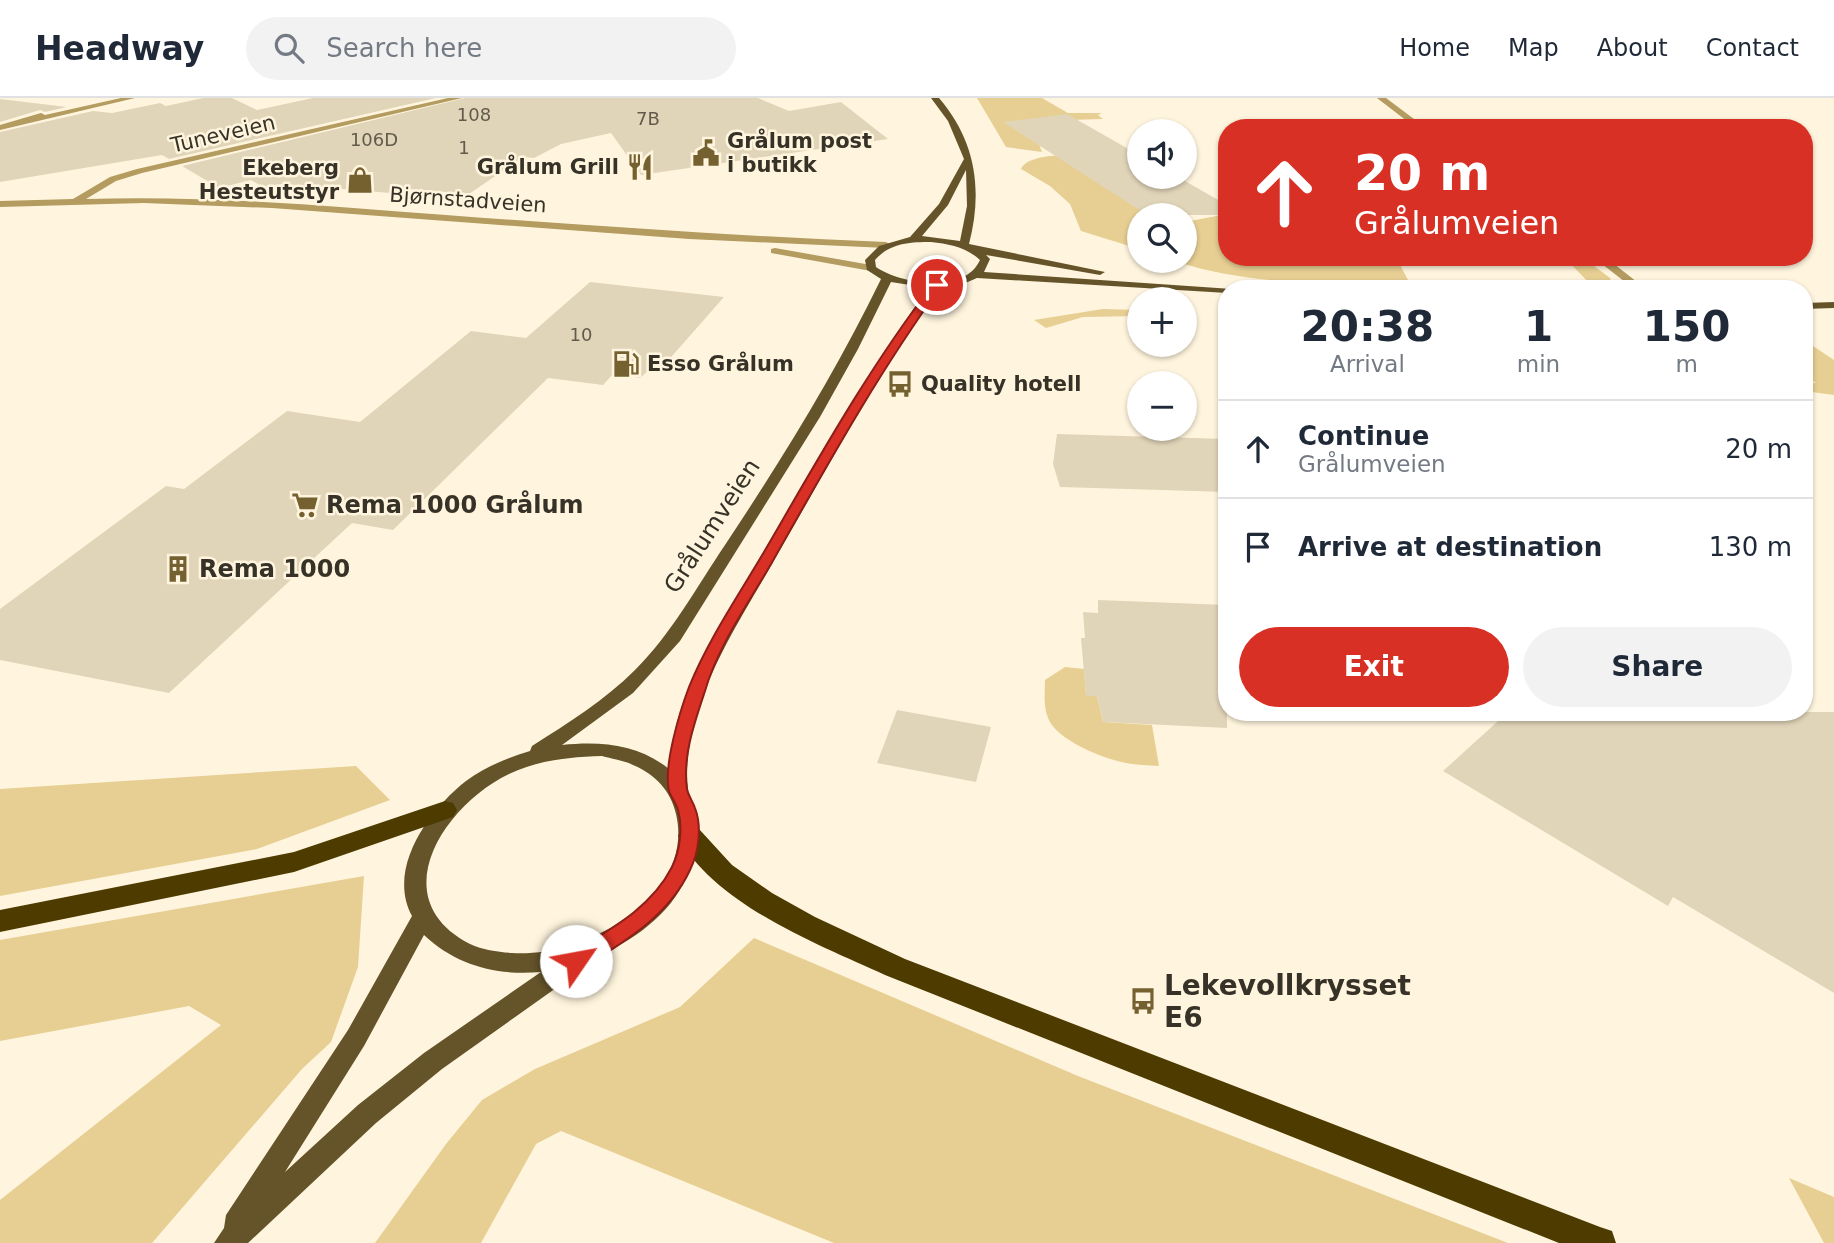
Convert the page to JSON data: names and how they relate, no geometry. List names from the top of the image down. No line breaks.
{"streets":{"main road":["Grålumveien"],"street":["Tuneveien","Bjørnstadveien"]},"crossings":[["Tuneveien","Bjørnstadveien"]],"places":{"public building":["Grålum post i butikk"],"restaurant":["Grålum Grill"],"shop":["Ekeberg Hesteutstyr"],"fuel station":["Esso Grålum"],"bus stop":["Quality hotell","Lekevollkrysset E6"],"supermarket":["Rema 1000 Grålum"],"building":["Rema 1000"]},"house_numbers":["108","7B","106D","1","10"],"page":{"header":"Headway","search":"Search here","nav":["Home","Map","About","Contact"],"map_buttons":["+","−"],"turn":["20 m","Grålumveien"],"eta":["20:38","Arrival","1","min","150","m"],"list":[{"name":"Continue","note":"Grålumveien","value":"20 m"},{"name":"Arrive at destination","value":"130 m"}],"buttons":["Exit","Share"]}}
